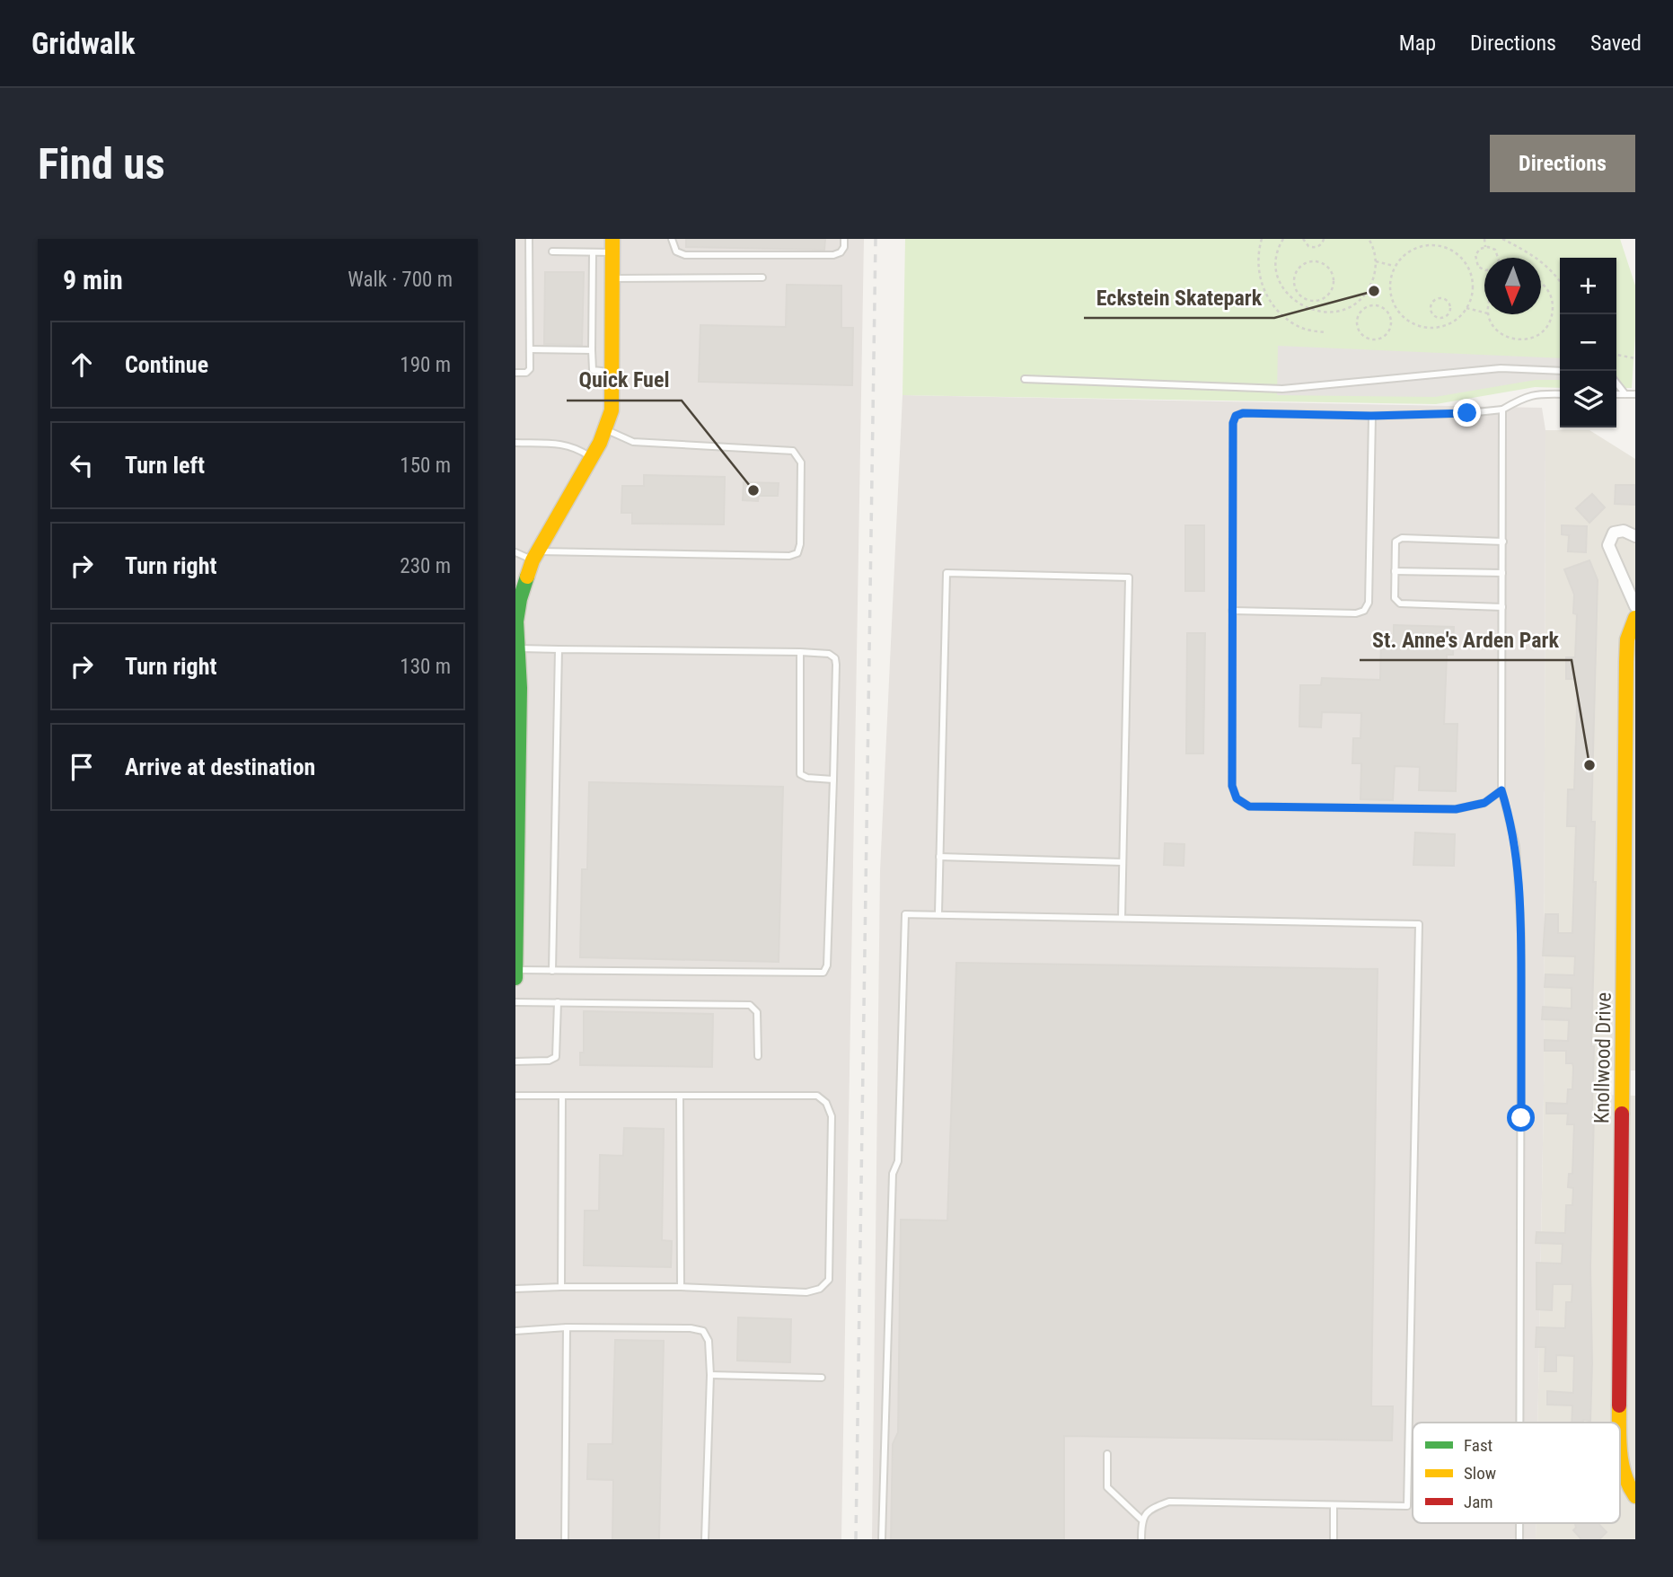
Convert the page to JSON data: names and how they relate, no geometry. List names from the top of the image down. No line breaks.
{"streets":{"street":["Knollwood Drive"]},"places":["Eckstein Skatepark","Quick Fuel","St. Anne's Arden Park"],"legend":["Fast","Slow","Jam"],"north":"bottom","page":{"header":"Gridwalk","nav":["Map","Directions","Saved"],"buttons":"Directions","title":"Find us","heading":["9 min","Walk · 700 m"],"map_buttons":["+","−"],"list":[["Continue","190 m"],["Turn left","150 m"],["Turn right","230 m"],["Turn right","130 m"],"Arrive at destination"]}}
